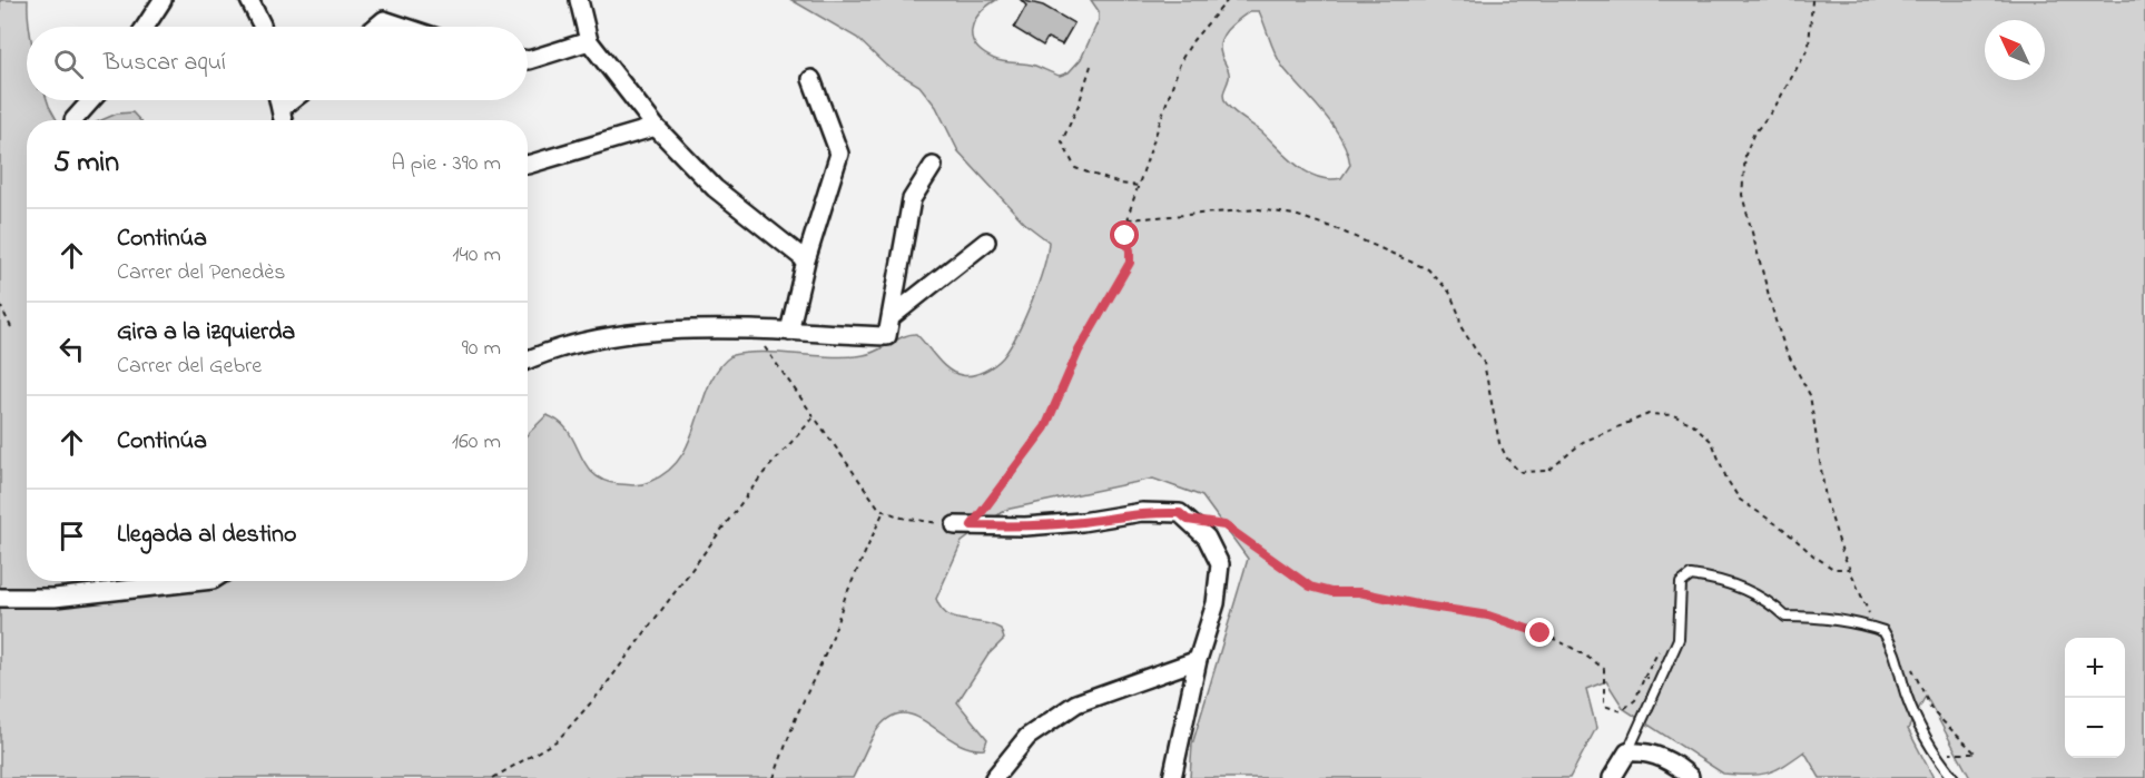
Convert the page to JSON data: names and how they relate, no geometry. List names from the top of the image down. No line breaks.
{"north":"top left","page":{"search":"Buscar aquí","heading":["5 min","A pie · 390 m"],"list":[["Continúa","Carrer del Penedès","140 m"],["Gira a la izquierda","Carrer del Gebre","90 m"],["Continúa","160 m"],"Llegada al destino"],"map_buttons":["+","−"]}}
